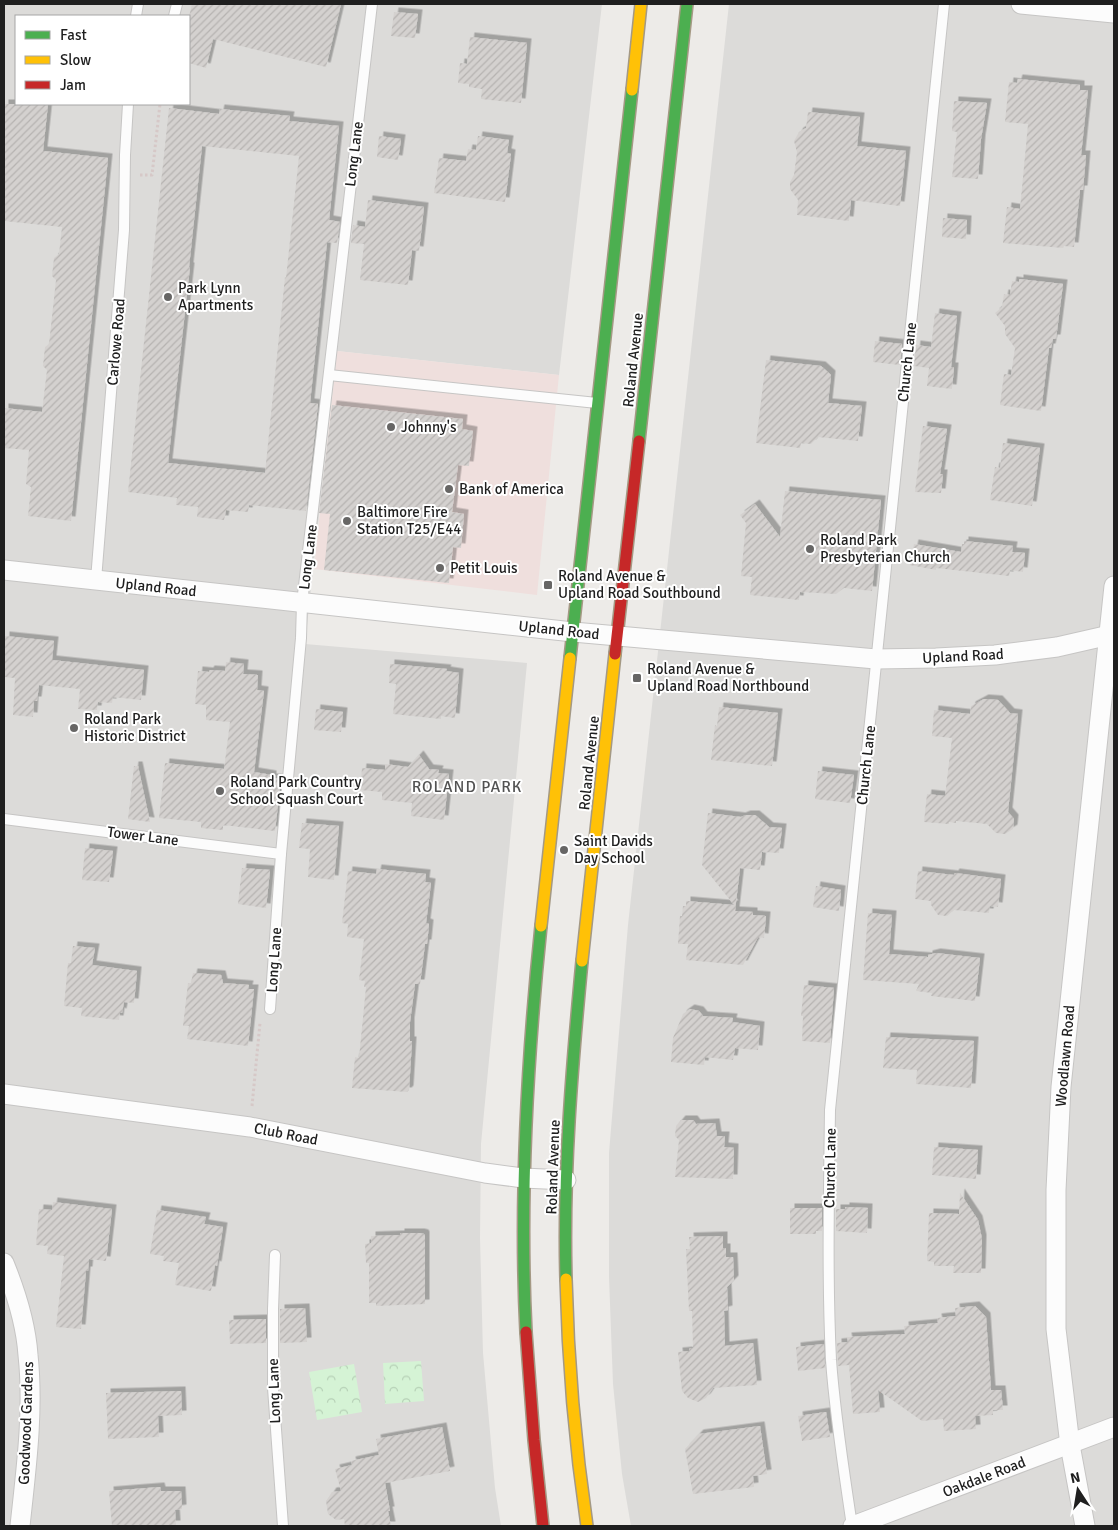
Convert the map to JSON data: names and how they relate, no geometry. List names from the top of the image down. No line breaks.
{"streets":{"main road":["Roland Avenue"],"street":["Upland Road","Woodlawn Road","Club Road","Goodwood Gardens","Oakdale Road"],"lane":["Long Lane","Carlowe Road","Church Lane","Tower Lane"]},"crossings":[["Long Lane","Upland Road"],["Long Lane","Tower Lane"],["Carlowe Road","Upland Road"],["Roland Avenue","Upland Road"],["Roland Avenue","Club Road"],["Church Lane","Upland Road"],["Church Lane","Oakdale Road"],["Upland Road","Woodlawn Road"],["Woodlawn Road","Oakdale Road"]],"districts":["ROLAND PARK"],"places":{"other":["Park Lynn Apartments","Johnny's","Bank of America","Baltimore Fire Station T25/E44","Roland Park Presbyterian Church","Petit Louis","Roland Park Historic District","Roland Park Country School Squash Court","Saint Davids Day School"],"transit":["Roland Avenue & Upland Road Southbound","Roland Avenue & Upland Road Northbound"]},"legend":["Fast","Slow","Jam"],"north":"top"}
